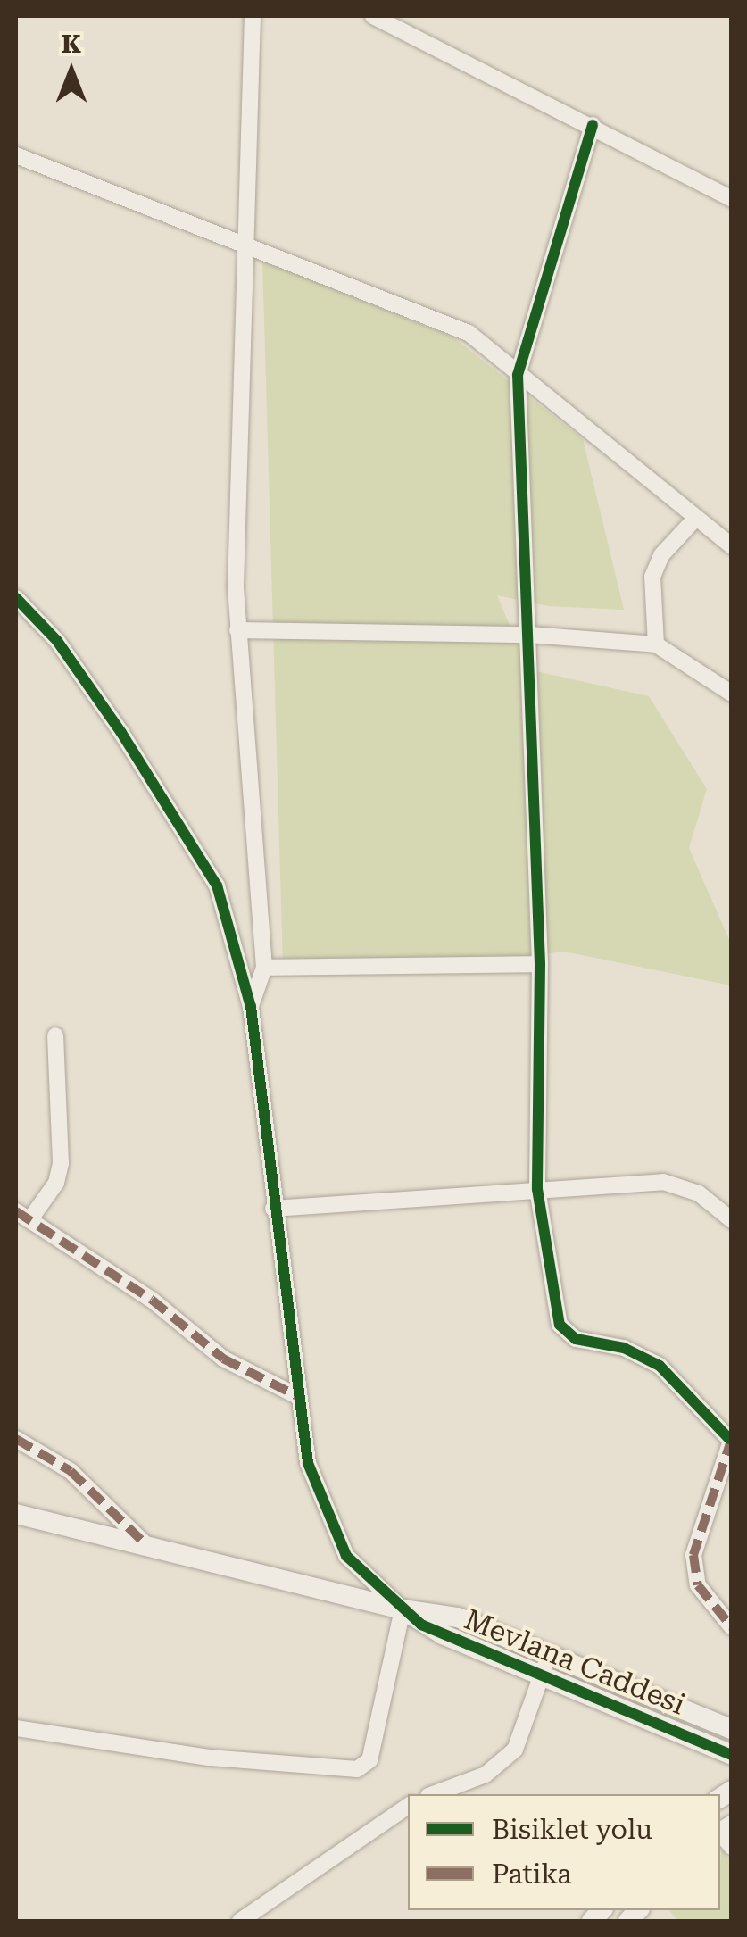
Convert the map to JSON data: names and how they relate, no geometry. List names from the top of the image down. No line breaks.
{"streets":{"street":["Mevlana Caddesi"]},"legend":["Bisiklet yolu","Patika"],"north":"top"}
